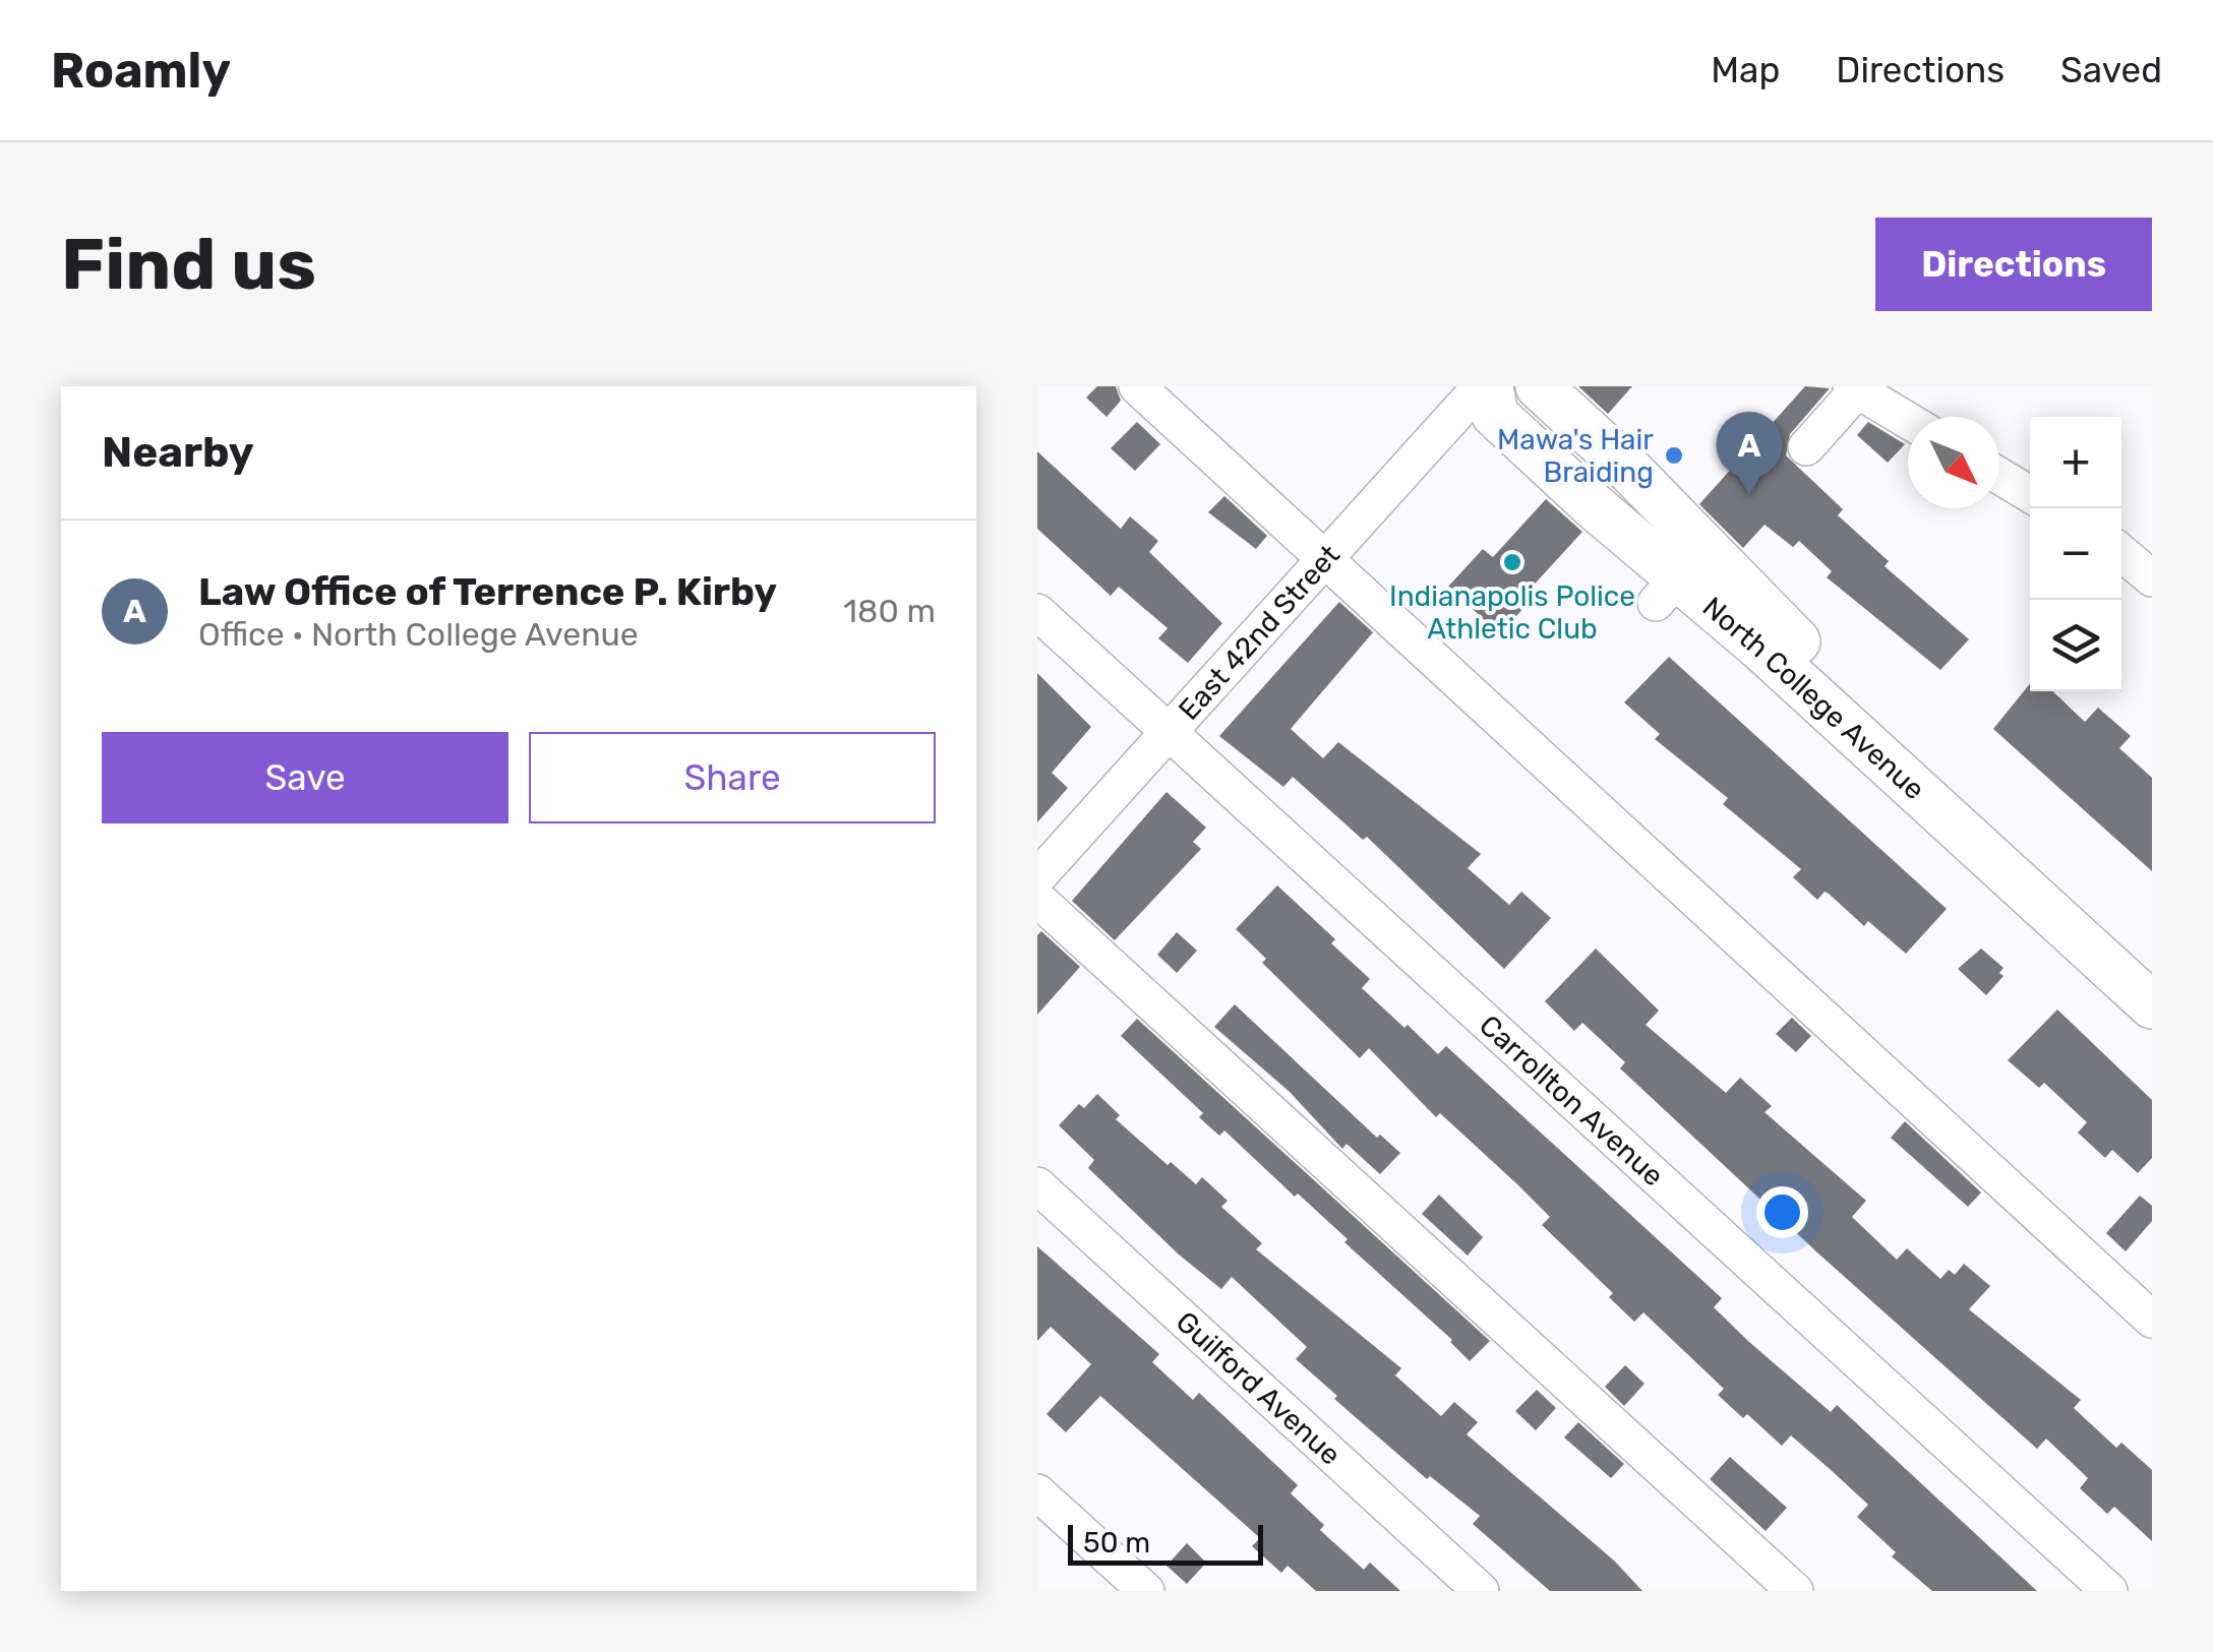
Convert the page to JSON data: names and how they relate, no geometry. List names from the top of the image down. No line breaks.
{"streets":{"main road":["North College Avenue"],"street":["East 42nd Street","Carrollton Avenue","Guilford Avenue"]},"crossings":[["East 42nd Street","Carrollton Avenue"]],"places":["Mawa's Hair Braiding","Indianapolis Police Athletic Club"],"scale_bar":"50 m","north":"bottom right","page":{"header":"Roamly","nav":["Map","Directions","Saved"],"buttons":["Directions",["Save","Share"]],"title":"Find us","heading":"Nearby","pins":"A","map_buttons":["+","−"],"list":[{"mark":"A","name":"Law Office of Terrence P. Kirby","note":"Office · North College Avenue","value":"180 m"}],"scale":"50 m"}}
